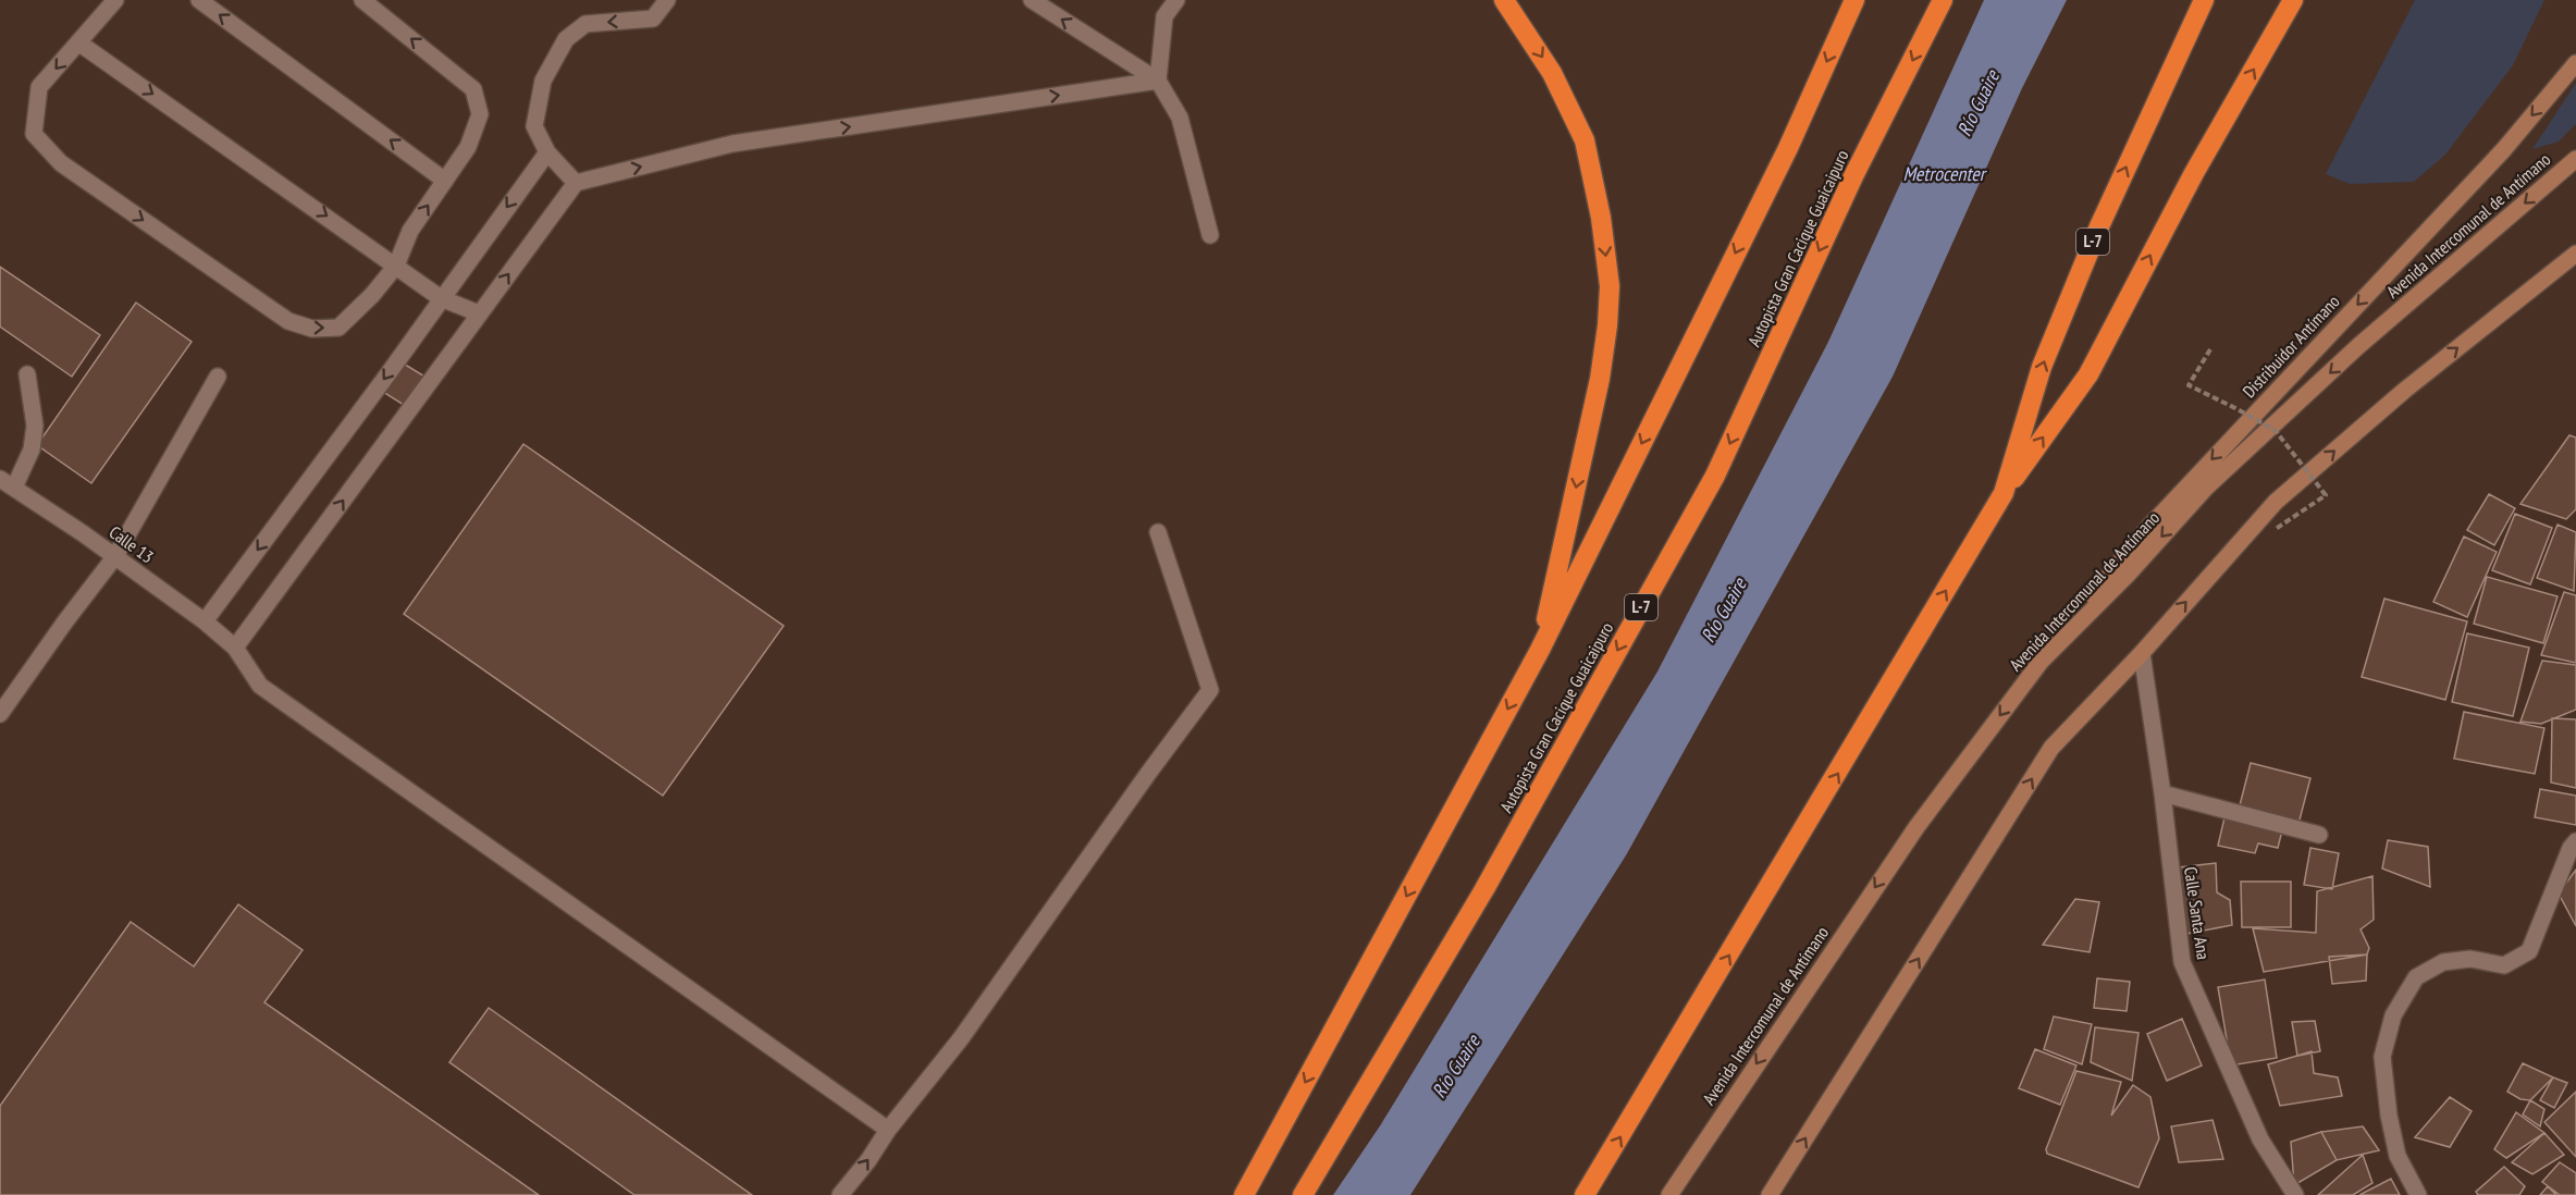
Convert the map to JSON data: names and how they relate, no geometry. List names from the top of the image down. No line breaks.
{"streets":{"highway":["L-7","Autopista Gran Cacique Guaicaipuro"],"main road":["Avenida Intercomunal de Antímano","Distribuidor Antímano"],"street":["Calle 13","Calle Santa Ana"]},"crossings":[["Avenida Intercomunal de Antímano","Distribuidor Antímano"]],"water":["Río Guaire","Metrocenter"]}
